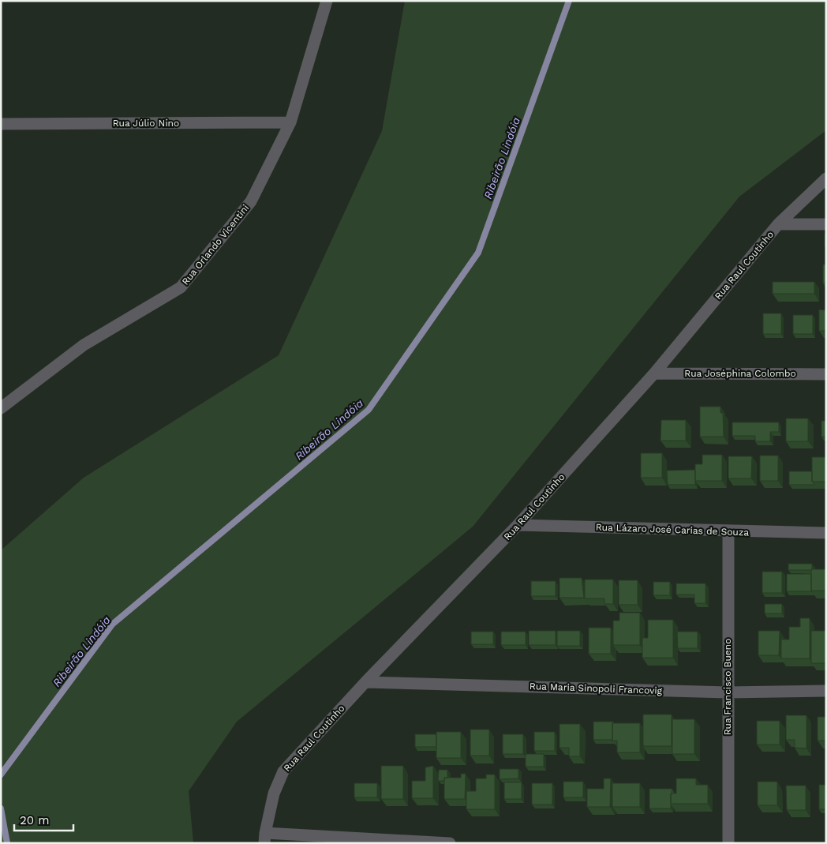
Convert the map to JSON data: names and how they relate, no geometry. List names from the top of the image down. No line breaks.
{"streets":{"street":["Rua Júlio Nino","Rua Orlando Vicentini","Rua Raul Coutinho","Rua Joséphina Colombo","Rua Lázaro José Carias de Souza","Rua Francisco Bueno","Rua Maria Sinopoli Francovig"]},"crossings":[["Rua Júlio Nino","Rua Orlando Vicentini"],["Rua Raul Coutinho","Rua Joséphina Colombo"],["Rua Raul Coutinho","Rua Lázaro José Carias de Souza"],["Rua Raul Coutinho","Rua Maria Sinopoli Francovig"],["Rua Lázaro José Carias de Souza","Rua Francisco Bueno"],["Rua Francisco Bueno","Rua Maria Sinopoli Francovig"]],"water":["Ribeirão Lindóia"],"scale_bar":"20 m"}
